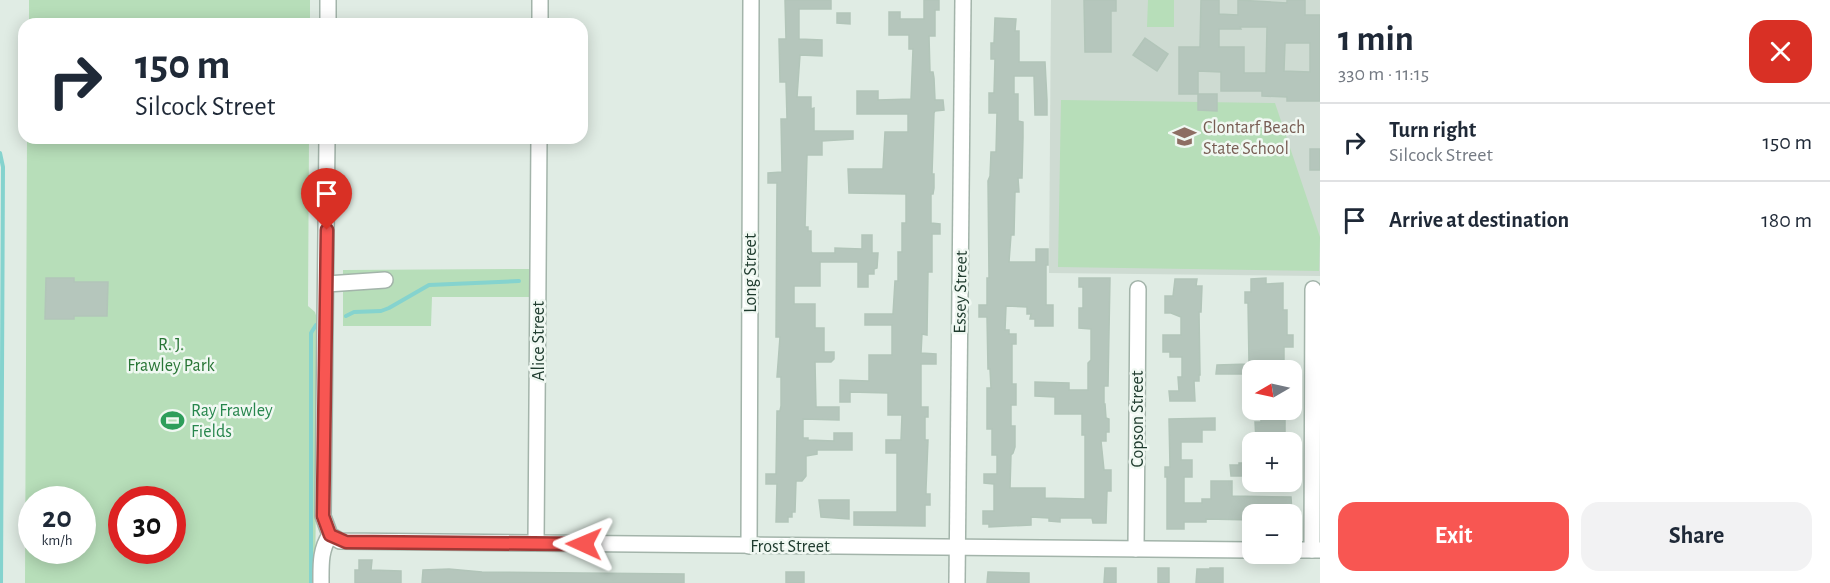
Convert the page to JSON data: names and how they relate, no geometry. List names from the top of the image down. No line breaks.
{"streets":{"street":["Long Street","Essey Street","Alice Street","Copson Street","Frost Street"]},"crossings":[["Long Street","Frost Street"],["Essey Street","Frost Street"],["Alice Street","Frost Street"],["Copson Street","Frost Street"]],"parks":["R. J. Frawley Park"],"places":{"school or university":["Clontarf Beach State School"],"sports":["Ray Frawley Fields"]},"north":"left","page":{"heading":["1 min","330 m · 11:15"],"turn":["150 m","Silcock Street"],"list":[{"name":"Turn right","note":"Silcock Street","value":"150 m"},{"name":"Arrive at destination","value":"180 m"}],"map_buttons":["+","−"],"speed":"20 km/h","limit":"30","buttons":["Exit","Share"]}}
